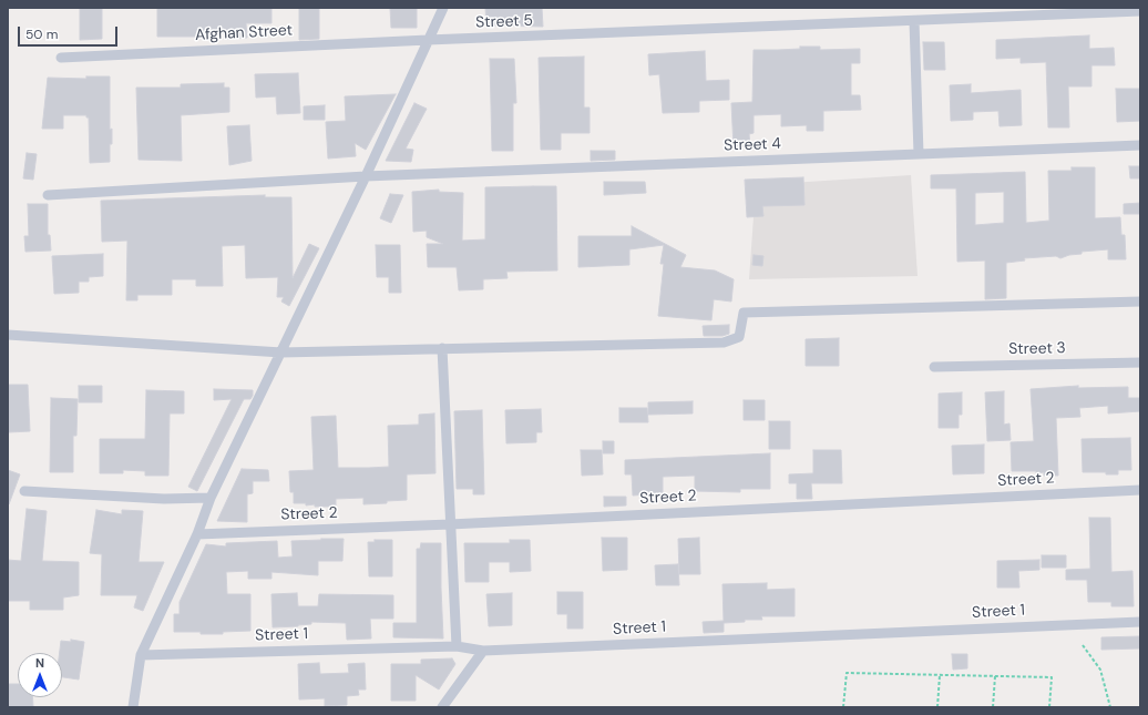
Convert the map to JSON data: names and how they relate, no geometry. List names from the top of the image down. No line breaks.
{"streets":{"street":["Street 5","Afghan Street","Street 4","Street 3","Street 2","Street 1"]},"crossings":[["Street 5","Afghan Street"]],"scale_bar":"50 m","north":"top"}
